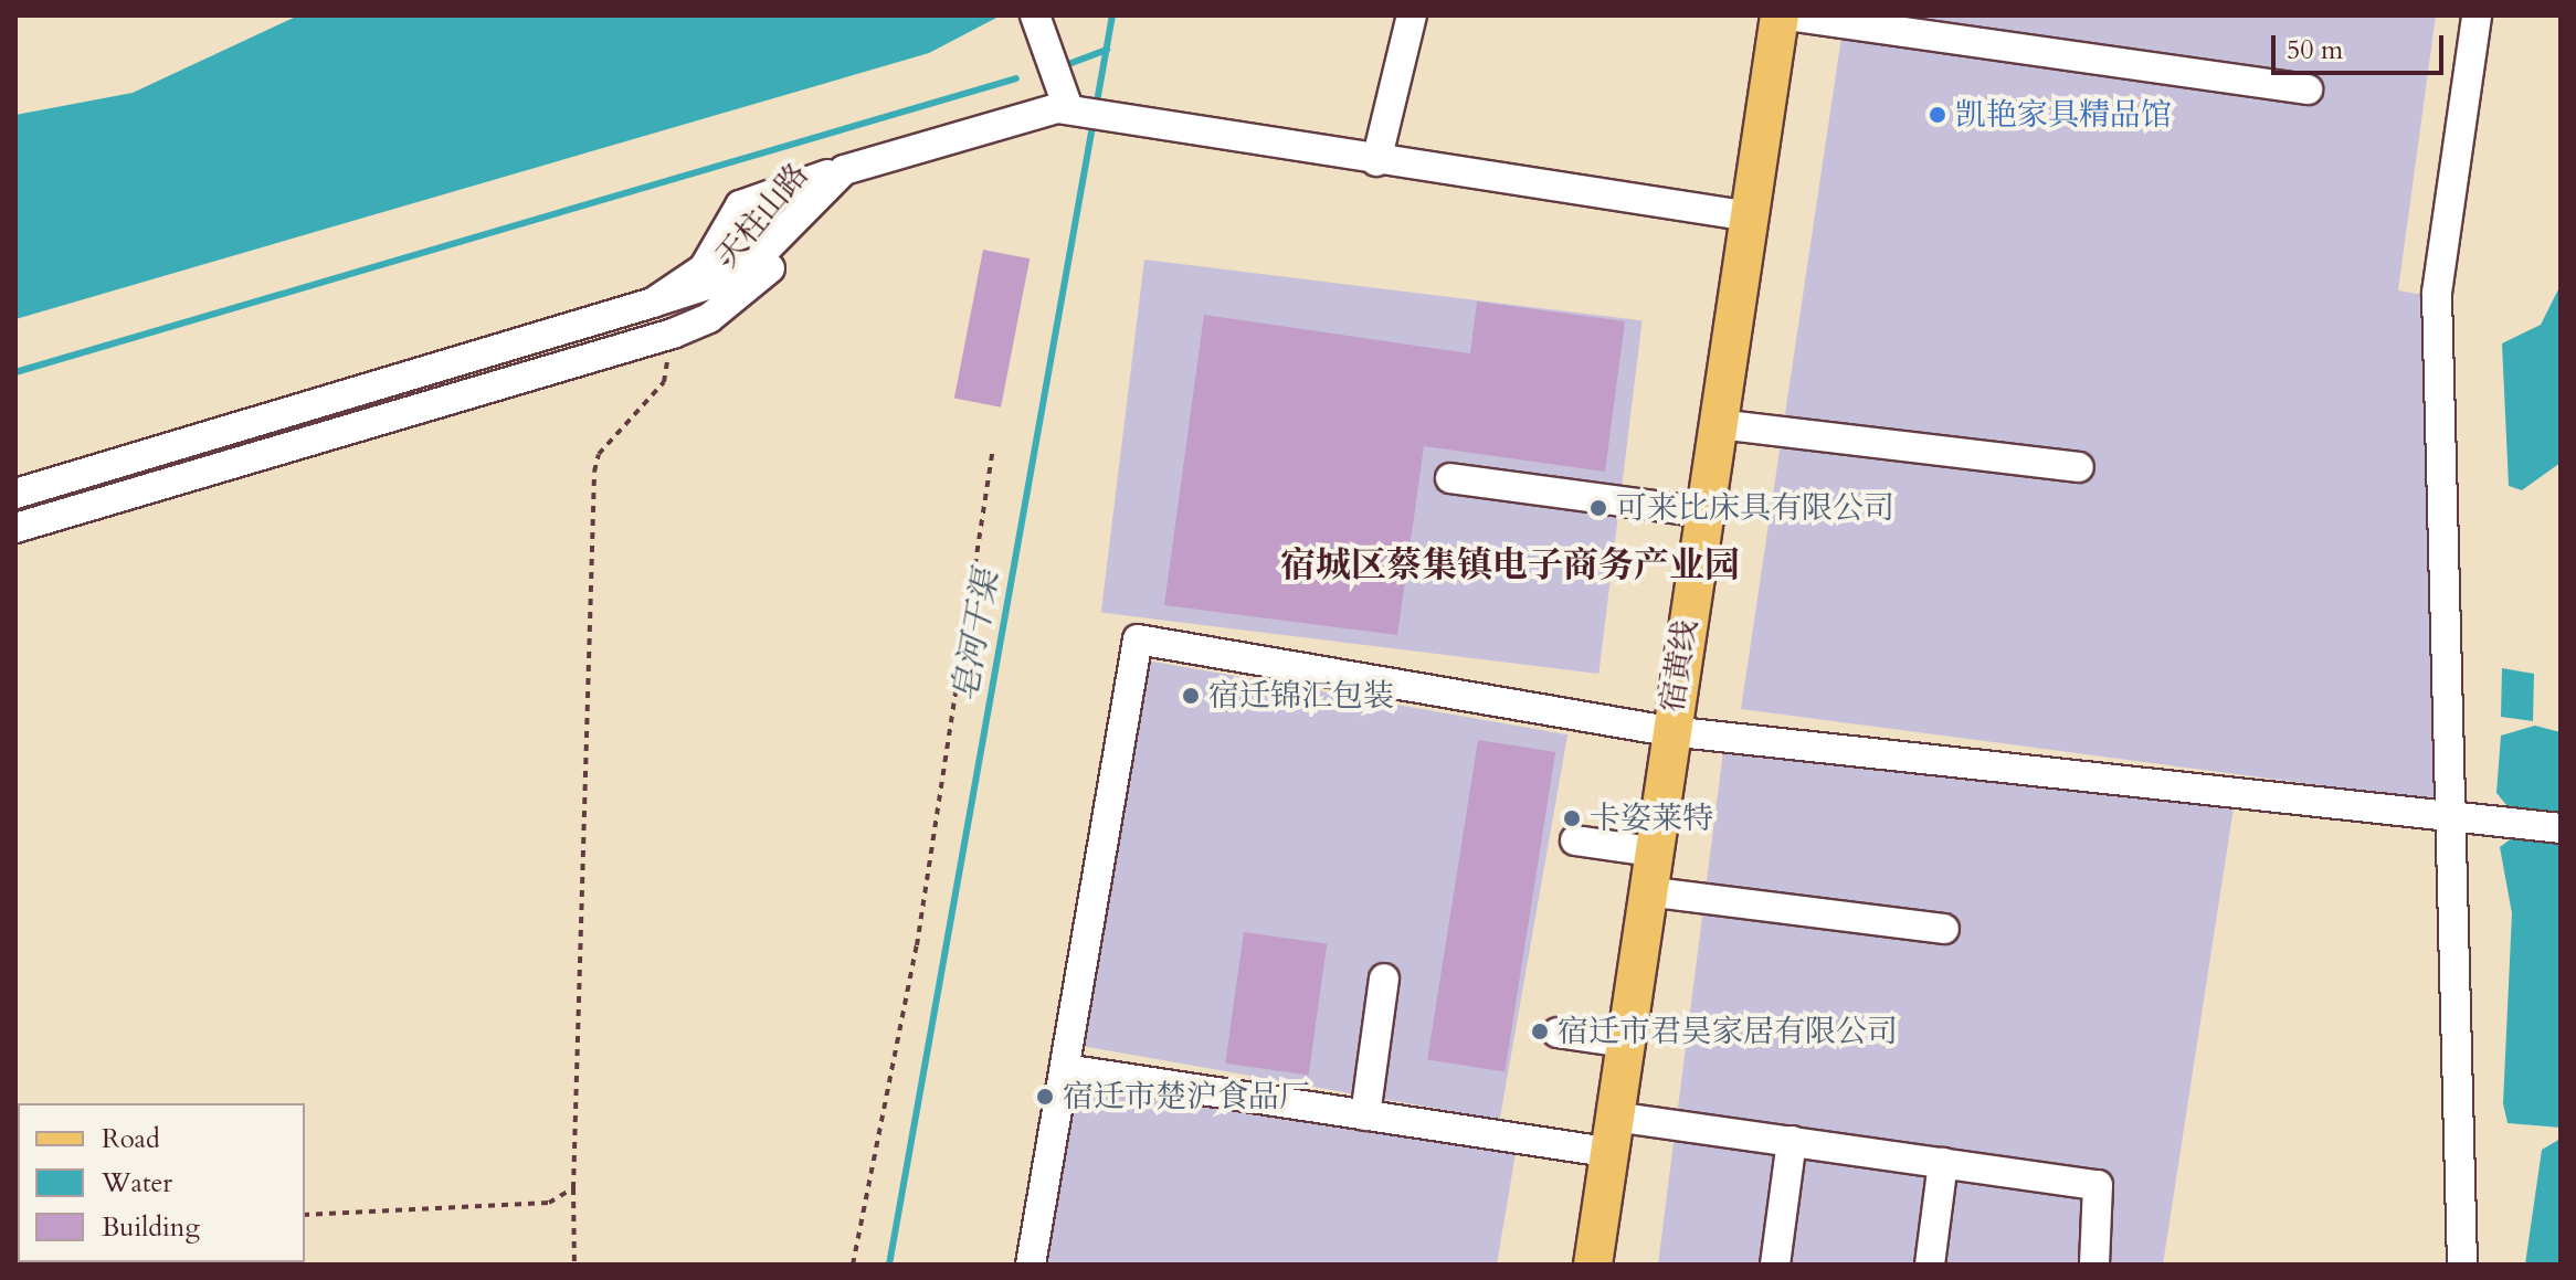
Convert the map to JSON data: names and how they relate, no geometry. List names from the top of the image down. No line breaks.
{"streets":{"main road":["宿黄线"],"street":["天柱山路"]},"districts":["宿城区蔡集镇电子商务产业园"],"water":["皂河干渠"],"places":["凯艳家具精品馆","可来比床具有限公司","宿迁锦汇包装","卡姿莱特","宿迁市君昊家居有限公司","宿迁市楚沪食品厂"],"legend":["Road","Water","Building"],"scale_bar":"50 m"}
